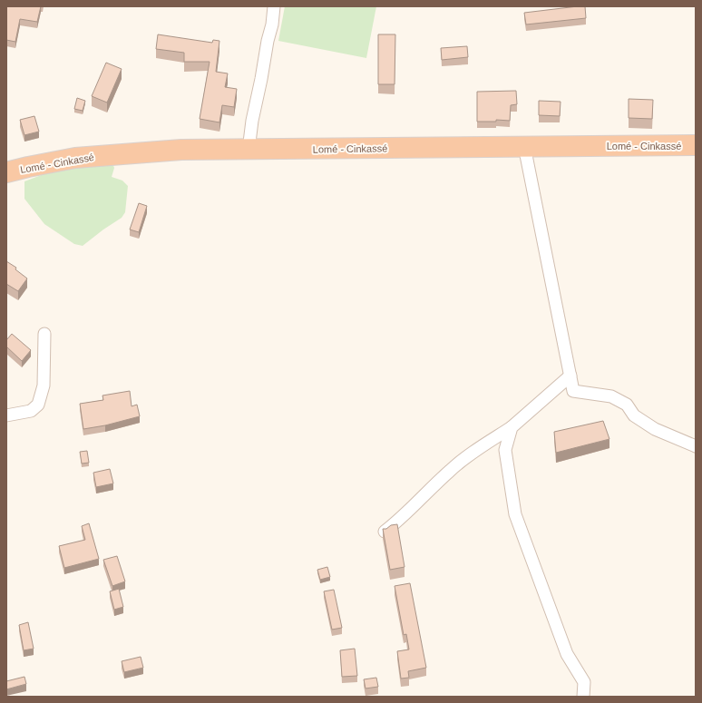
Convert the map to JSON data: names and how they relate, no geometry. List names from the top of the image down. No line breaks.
{"streets":{"highway":["Lomé - Cinkassé"]}}
